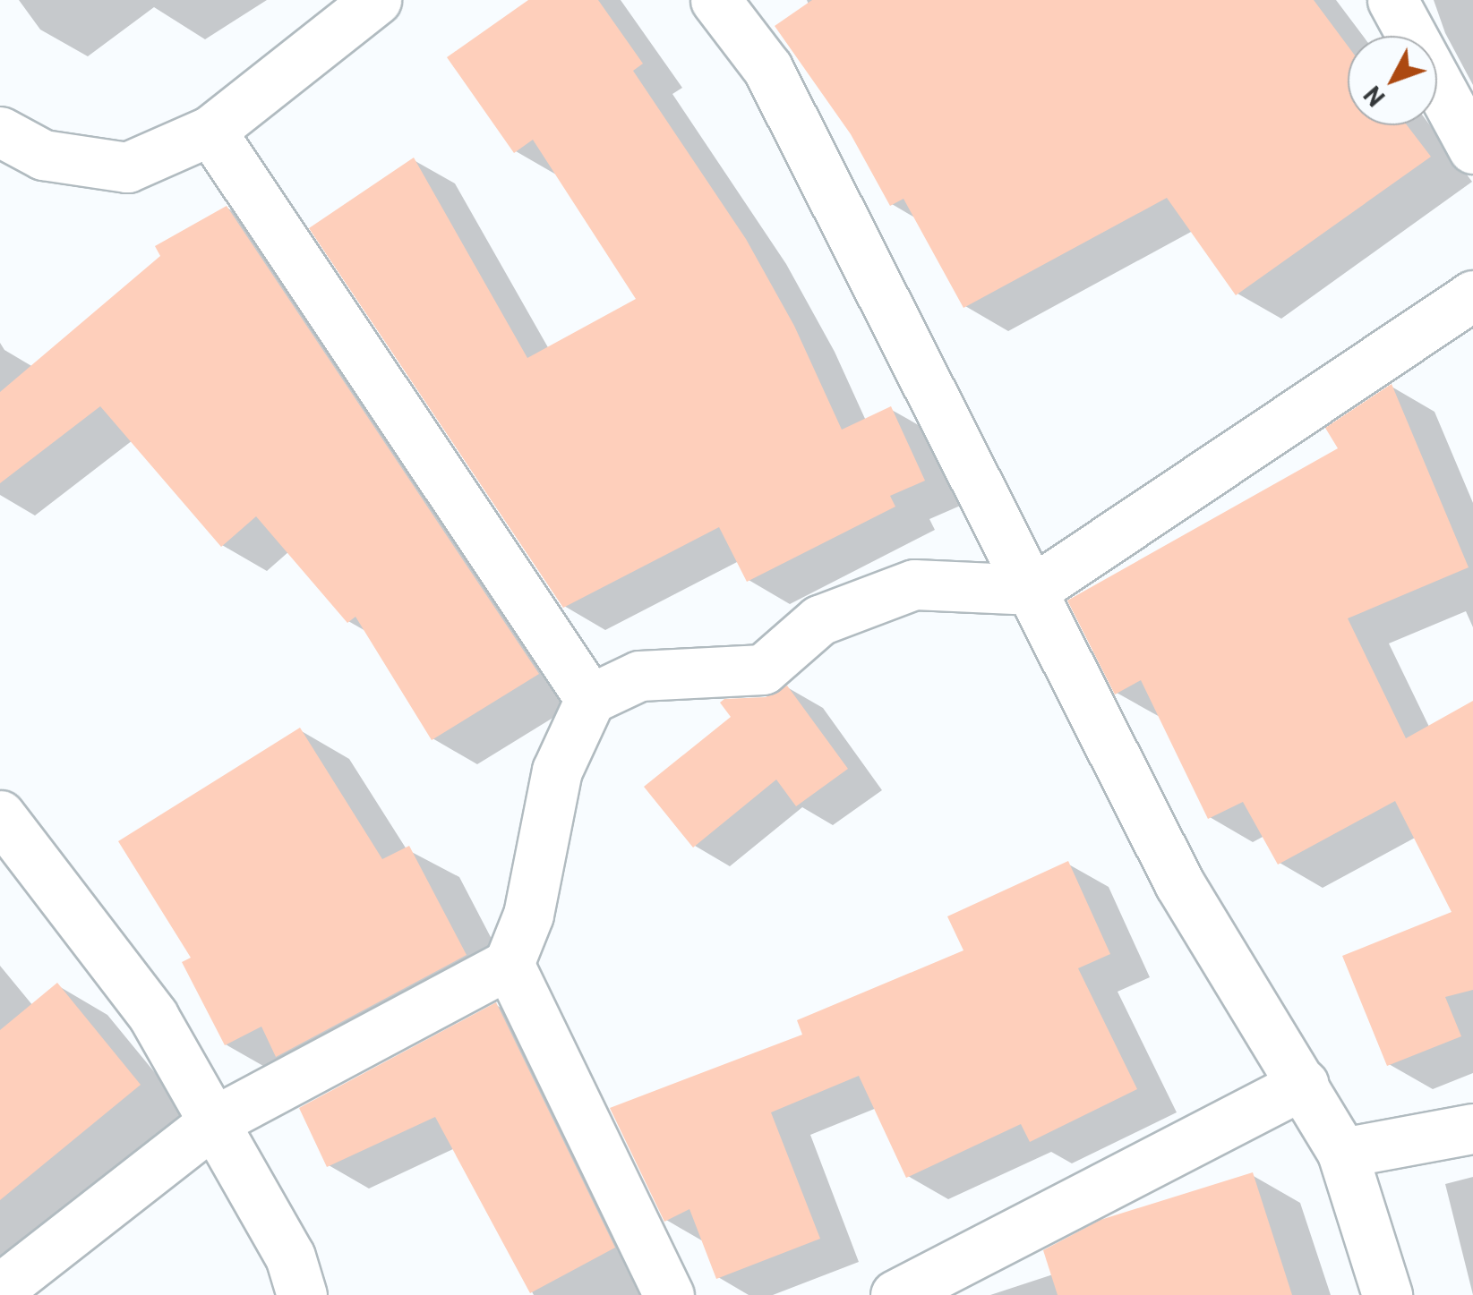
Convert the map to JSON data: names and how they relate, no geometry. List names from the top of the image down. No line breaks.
{"north":"bottom left"}
